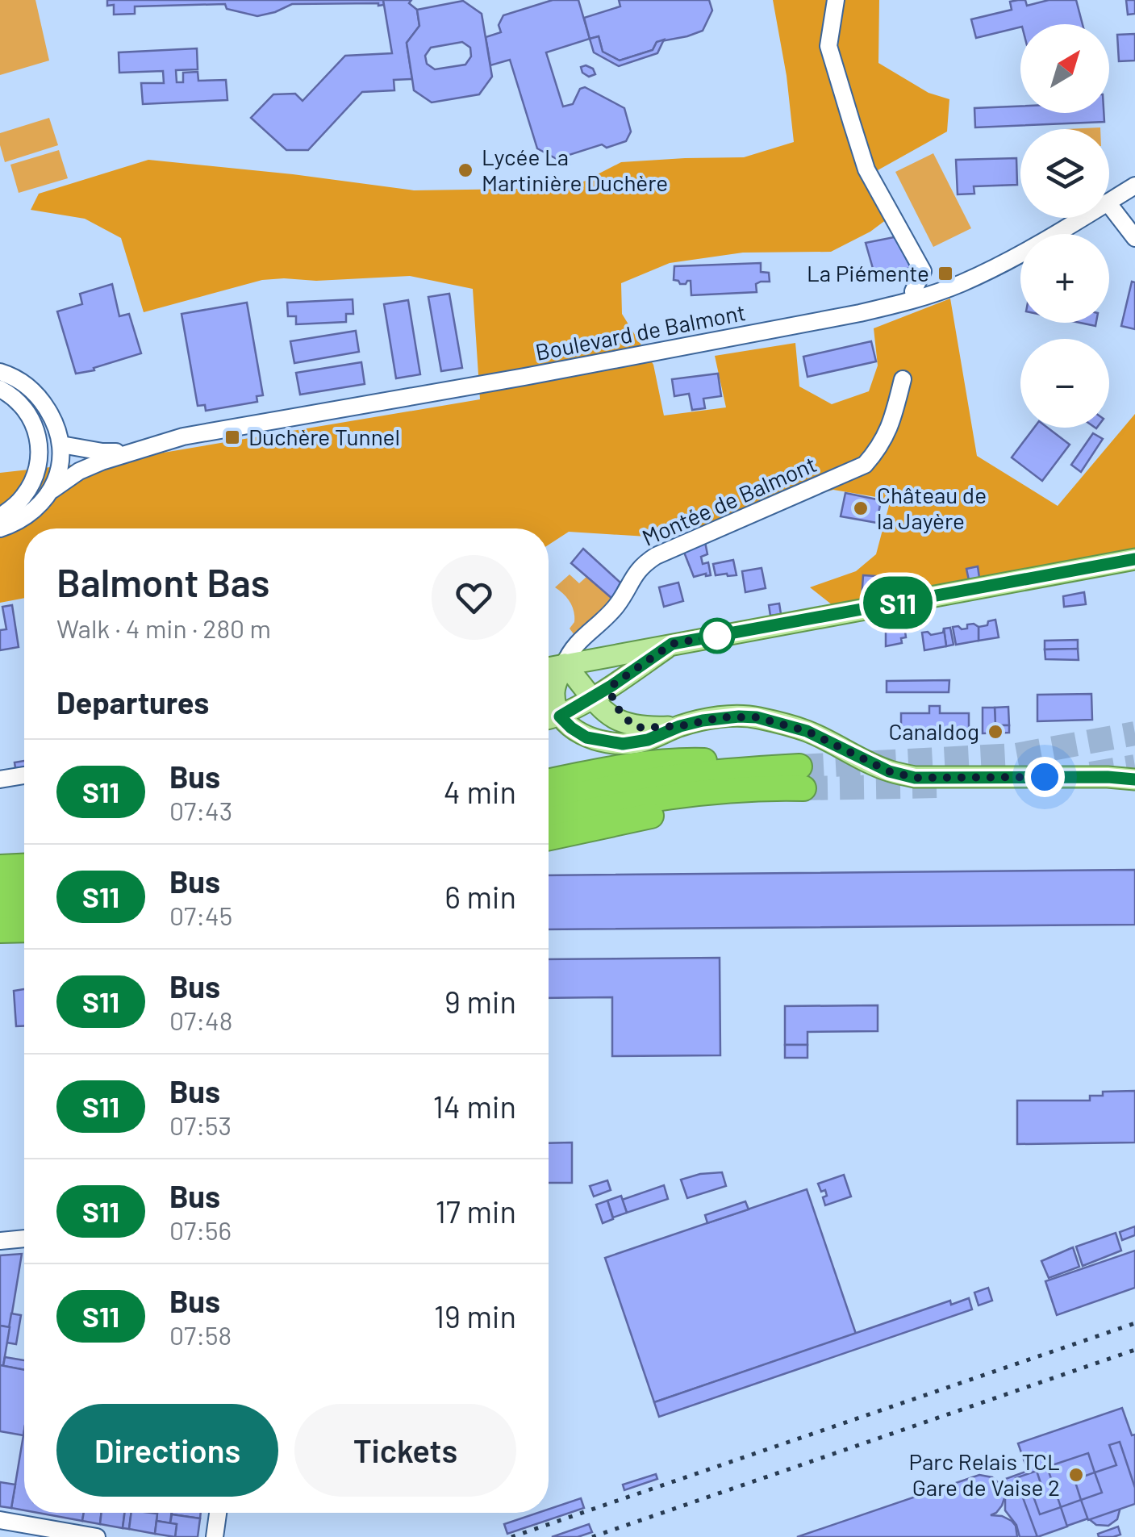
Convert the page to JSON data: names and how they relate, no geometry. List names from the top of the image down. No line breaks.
{"streets":{"street":["Boulevard de Balmont","Montée de Balmont"]},"places":{"other":["Lycée La Martinière Duchère","Château de la Jayère","Canaldog","Parc Relais TCL Gare de Vaise 2"],"transit":["La Piémente","Duchère Tunnel"]},"lines":["bus line S11"],"north":"top right","page":{"on_map":"S11","map_buttons":["+","−"],"heading":[["Balmont Bas","Walk · 4 min · 280 m"],"Departures"],"list":[{"mark":"S11","name":"Bus","note":"07:43","value":"4 min"},{"mark":"S11","name":"Bus","note":"07:45","value":"6 min"},{"mark":"S11","name":"Bus","note":"07:48","value":"9 min"},{"mark":"S11","name":"Bus","note":"07:53","value":"14 min"},{"mark":"S11","name":"Bus","note":"07:56","value":"17 min"},{"mark":"S11","name":"Bus","note":"07:58","value":"19 min"}],"buttons":["Directions","Tickets"]}}
